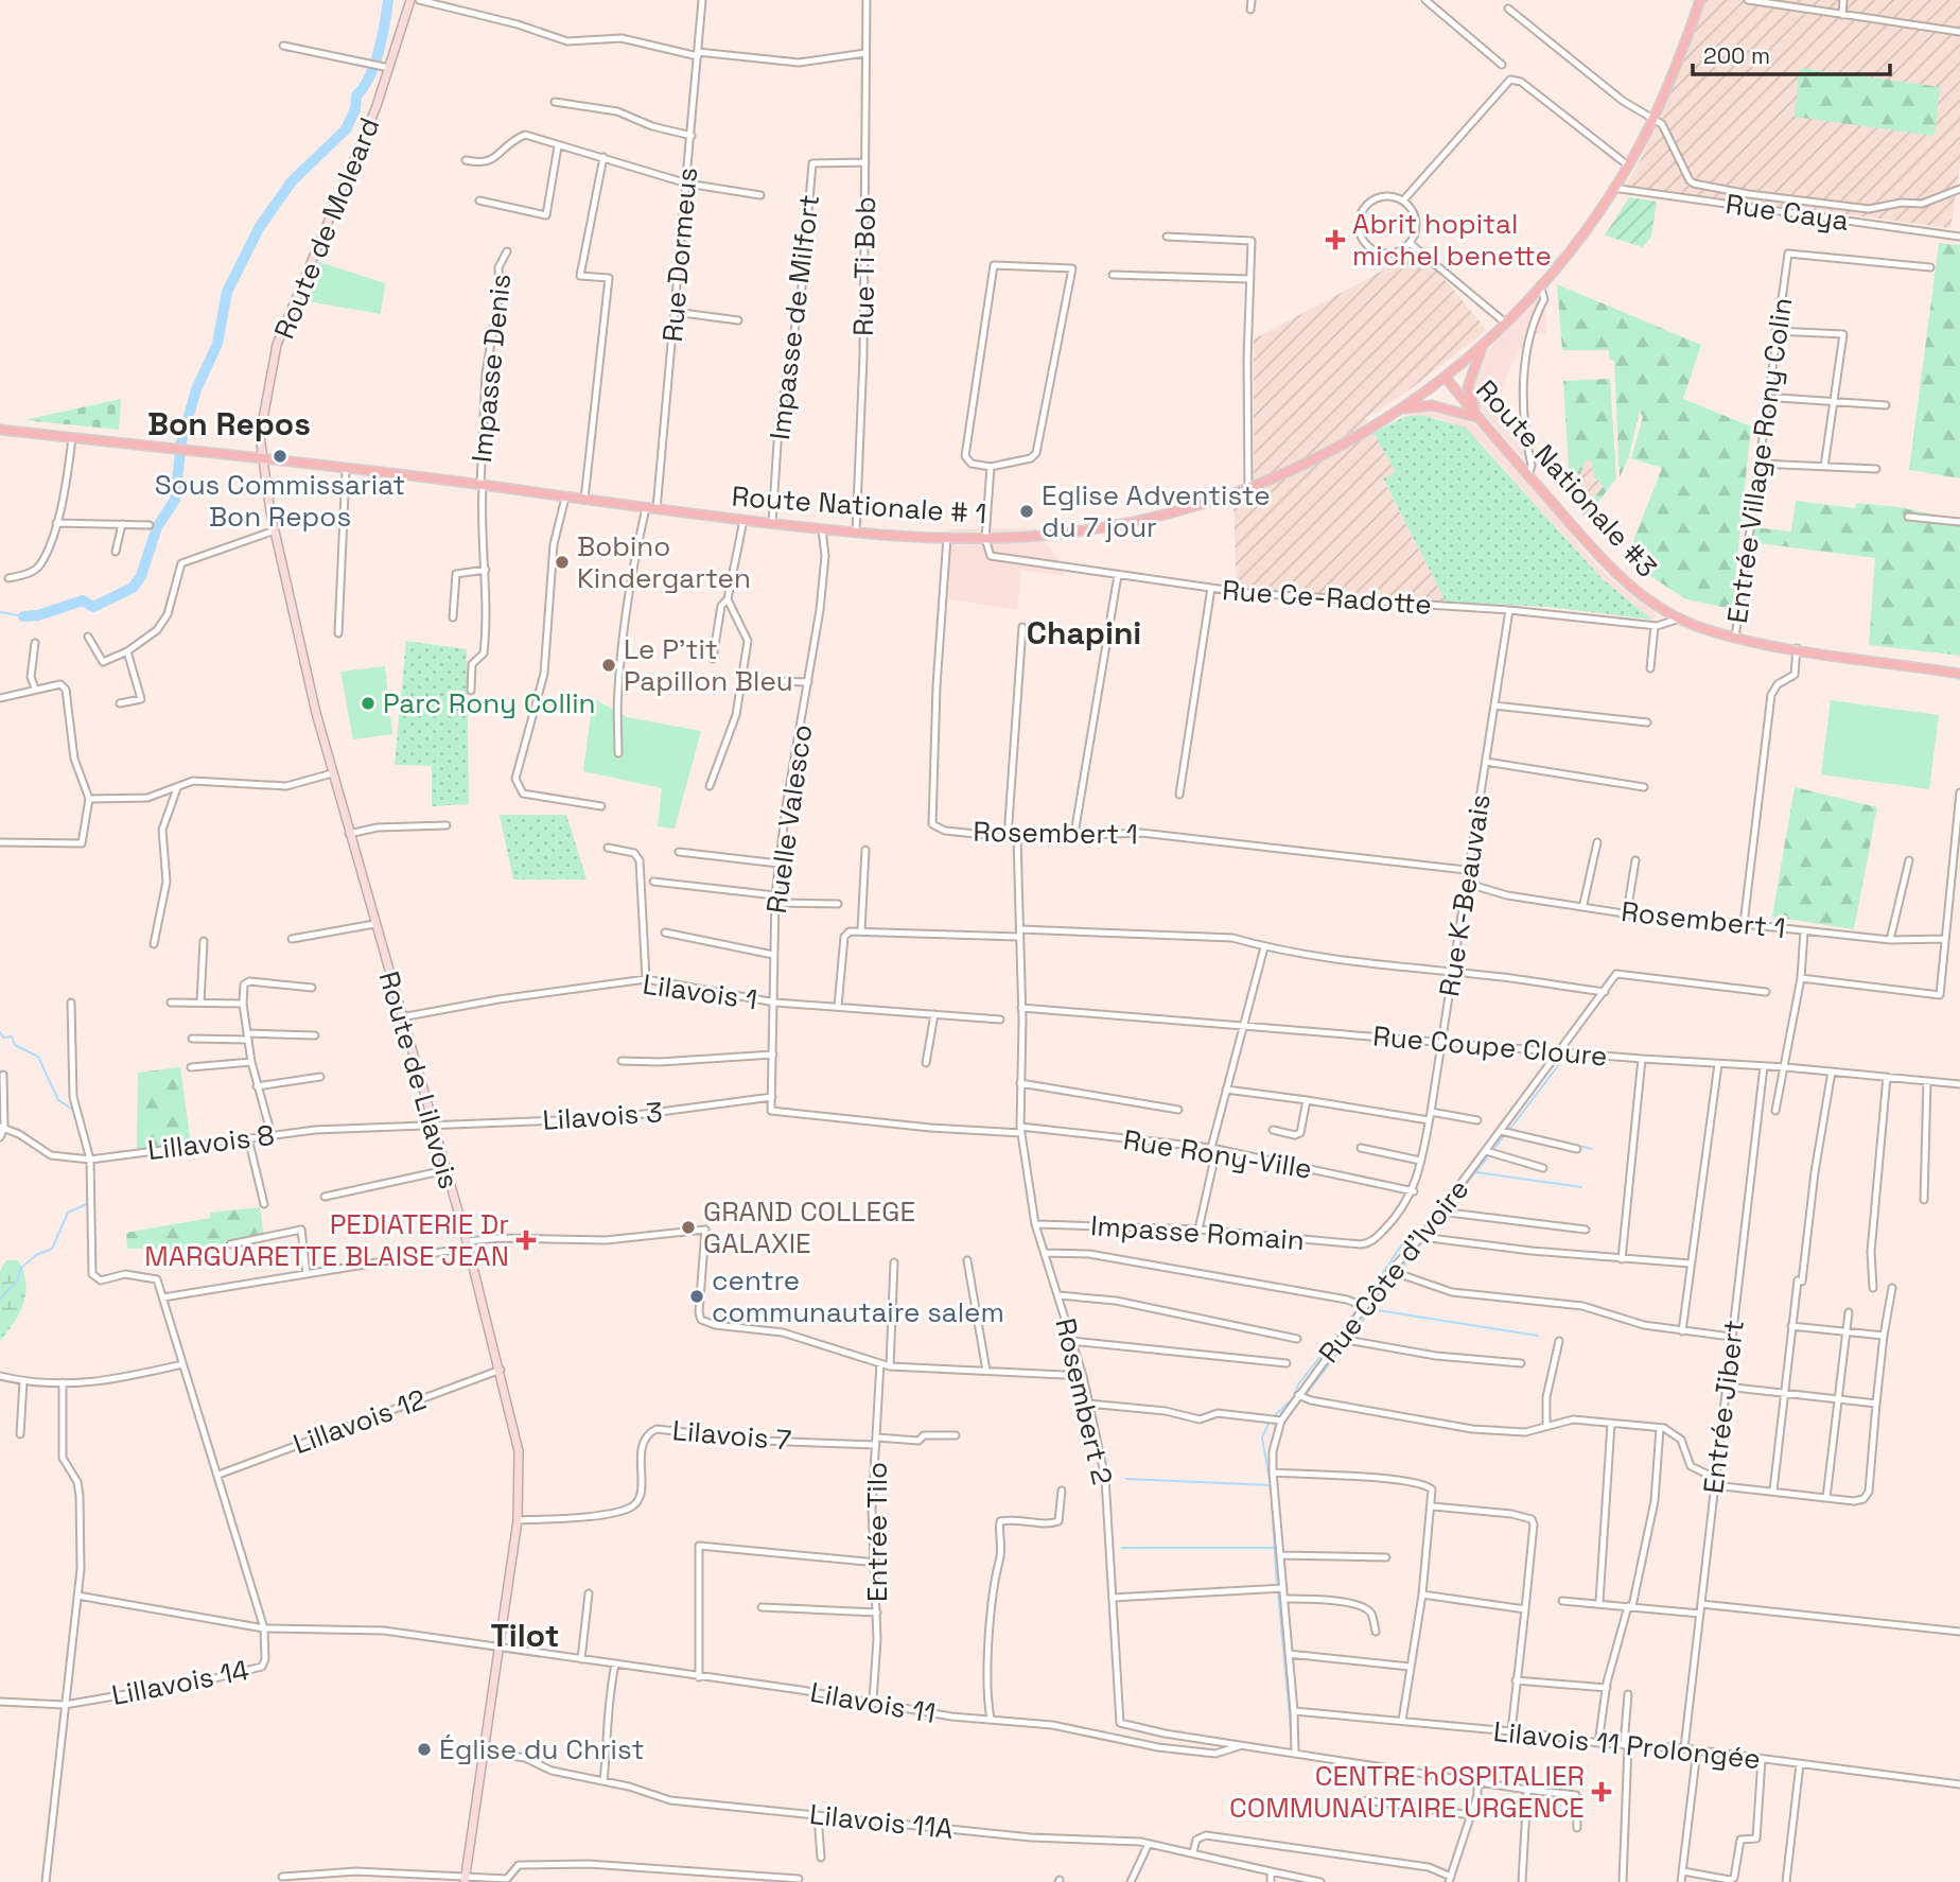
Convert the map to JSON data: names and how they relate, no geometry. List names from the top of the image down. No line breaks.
{"streets":{"main road":["Route de Moleard","Route Nationale #3","Route Nationale # 1","Route de Lilavois"],"street":["Rue Caya","Rue Dormeus","Rue Ti Bob","Impasse de Milfort","Impasse Denis","Entrée Village Rony Colin","Rue Ce-Radotte","Ruelle Valesco","Rosembert 1","Rue K-Beauvais","Lilavois 1","Rue Coupe Cloure","Lilavois 3","Lillavois 8","Rue Rony-Ville","Impasse Romain","Rue Côte d'Ivoire","Rosembert 2","Entrée Jibert","Lillavois 12","Lilavois 7","Entrée Tilo","Lillavois 14","Lilavois 11","Lilavois 11 Prolongée","Lilavois 11A"]},"crossings":[["Rue Caya","Route Nationale # 1"],["Route de Moleard","Route Nationale # 1"],["Route de Moleard","Route de Lilavois"],["Rue Dormeus","Route Nationale # 1"],["Rue Ti Bob","Impasse de Milfort"],["Rue Ti Bob","Route Nationale # 1"],["Impasse de Milfort","Route Nationale # 1"],["Impasse Denis","Route Nationale # 1"],["Entrée Village Rony Colin","Route Nationale #3"],["Route Nationale #3","Route Nationale # 1"],["Route Nationale #3","Rue Ce-Radotte"],["Route Nationale # 1","Rue Ce-Radotte"],["Route Nationale # 1","Ruelle Valesco"],["Route Nationale # 1","Rosembert 1"],["Route Nationale # 1","Route de Lilavois"],["Rue Ce-Radotte","Rue K-Beauvais"],["Ruelle Valesco","Lilavois 1"],["Ruelle Valesco","Lilavois 3"],["Ruelle Valesco","Rue Rony-Ville"],["Rosembert 1","Rue K-Beauvais"],["Rosembert 1","Rosembert 2"],["Rue K-Beauvais","Rue Coupe Cloure"],["Rue K-Beauvais","Rue Rony-Ville"],["Rue K-Beauvais","Impasse Romain"],["Lilavois 1","Route de Lilavois"],["Rue Coupe Cloure","Rue Côte d'Ivoire"],["Rue Coupe Cloure","Rosembert 2"],["Rue Coupe Cloure","Entrée Jibert"],["Route de Lilavois","Lilavois 3"],["Route de Lilavois","Lillavois 8"],["Route de Lilavois","Lillavois 12"],["Route de Lilavois","Lilavois 7"],["Route de Lilavois","Lillavois 14"],["Route de Lilavois","Lilavois 11"],["Route de Lilavois","Lilavois 11A"],["Lilavois 3","Lillavois 8"],["Rue Rony-Ville","Rosembert 2"],["Impasse Romain","Rosembert 2"],["Rue Côte d'Ivoire","Lilavois 11 Prolongée"],["Rosembert 2","Lilavois 11"],["Entrée Jibert","Lilavois 11 Prolongée"],["Lilavois 7","Entrée Tilo"],["Entrée Tilo","Lilavois 11"],["Lillavois 14","Lilavois 11"]],"districts":["Bon Repos","Chapini","Tilot"],"places":{"health":["Abrit hopital michel benette","PEDIATERIE Dr MARGUARETTE BLAISE JEAN","CENTRE hOSPITALIER COMMUNAUTAIRE URGENCE"],"other":["Sous Commissariat Bon Repos","Eglise Adventiste du 7 jour","Bobino Kindergarten","Le P'tit Papillon Bleu","Parc Rony Collin","GRAND COLLEGE GALAXIE","centre communautaire salem","Église du Christ"]},"scale_bar":"200 m"}
